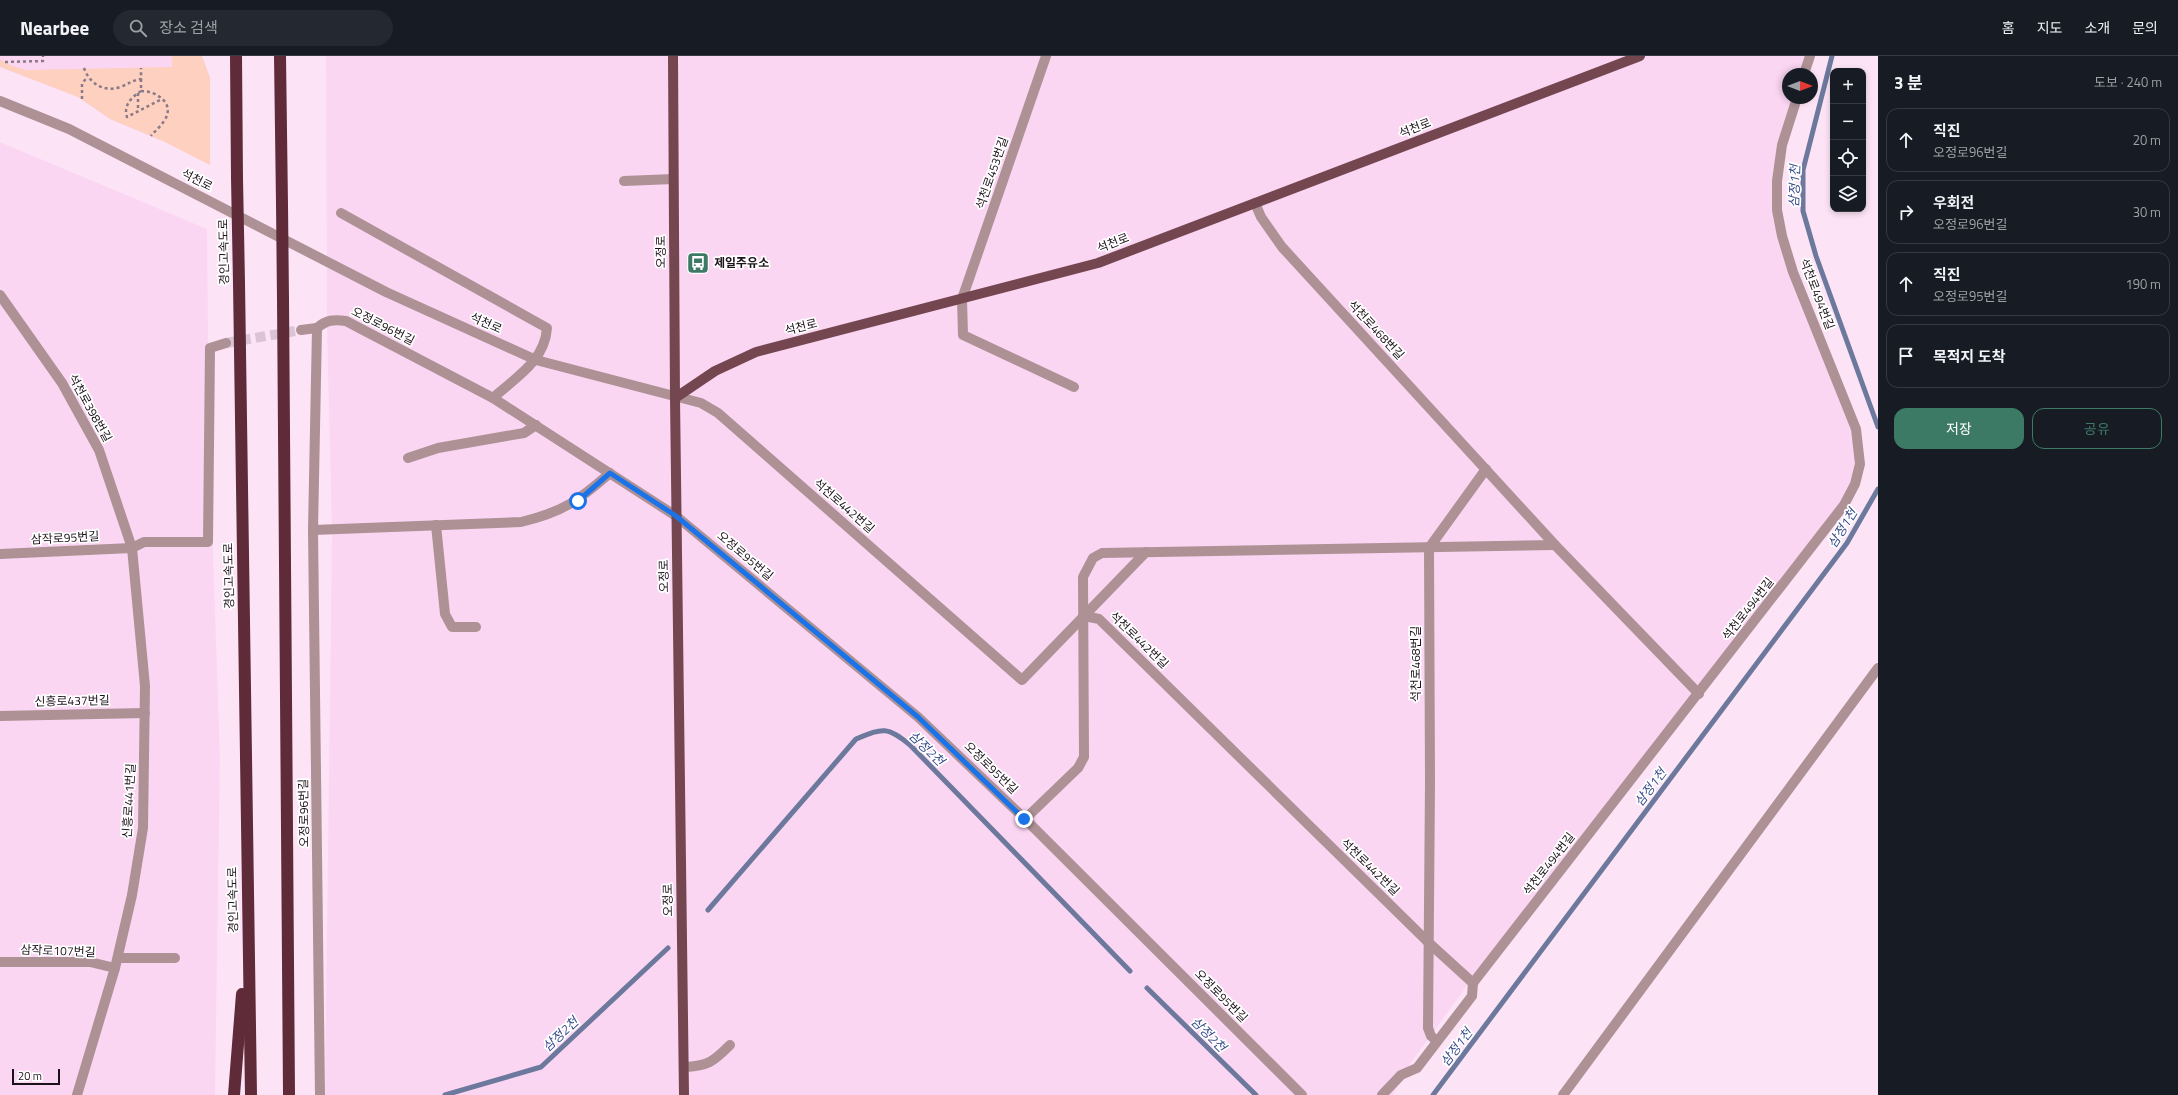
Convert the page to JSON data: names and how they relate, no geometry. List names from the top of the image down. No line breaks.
{"streets":{"highway":["경인고속도로"],"main road":["석천로","오정로"],"street":["석천로453번길","석천로494번길","오정로96번길","석천로468번길","석천로398번길","석천로442번길","삼작로95번길","오정로95번길","신흥로437번길","신흥로441번길","삼작로107번길"]},"crossings":[["석천로","석천로453번길"],["석천로","오정로"],["석천로","석천로468번길"],["석천로","석천로442번길"],["오정로","오정로96번길"],["오정로","석천로442번길"],["오정로","오정로95번길"],["석천로494번길","석천로468번길"],["석천로494번길","석천로442번길"],["오정로96번길","오정로95번길"],["석천로468번길","석천로442번길"],["석천로398번길","삼작로95번길"],["석천로398번길","신흥로441번길"],["삼작로95번길","신흥로441번길"],["신흥로437번길","신흥로441번길"],["신흥로441번길","삼작로107번길"]],"water":["삼정1천","삼정2천"],"places":{"bus stop":["제일주유소"]},"scale_bar":"20 m","north":"right","page":{"header":"Nearbee","search":"장소 검색","nav":["홈","지도","소개","문의"],"heading":["3 분","도보 · 240 m"],"map_buttons":["+","−"],"list":[["직진","오정로96번길","20 m"],["우회전","오정로96번길","30 m"],["직진","오정로95번길","190 m"],"목적지 도착"],"buttons":["저장","공유"],"scale":"20 m"}}
